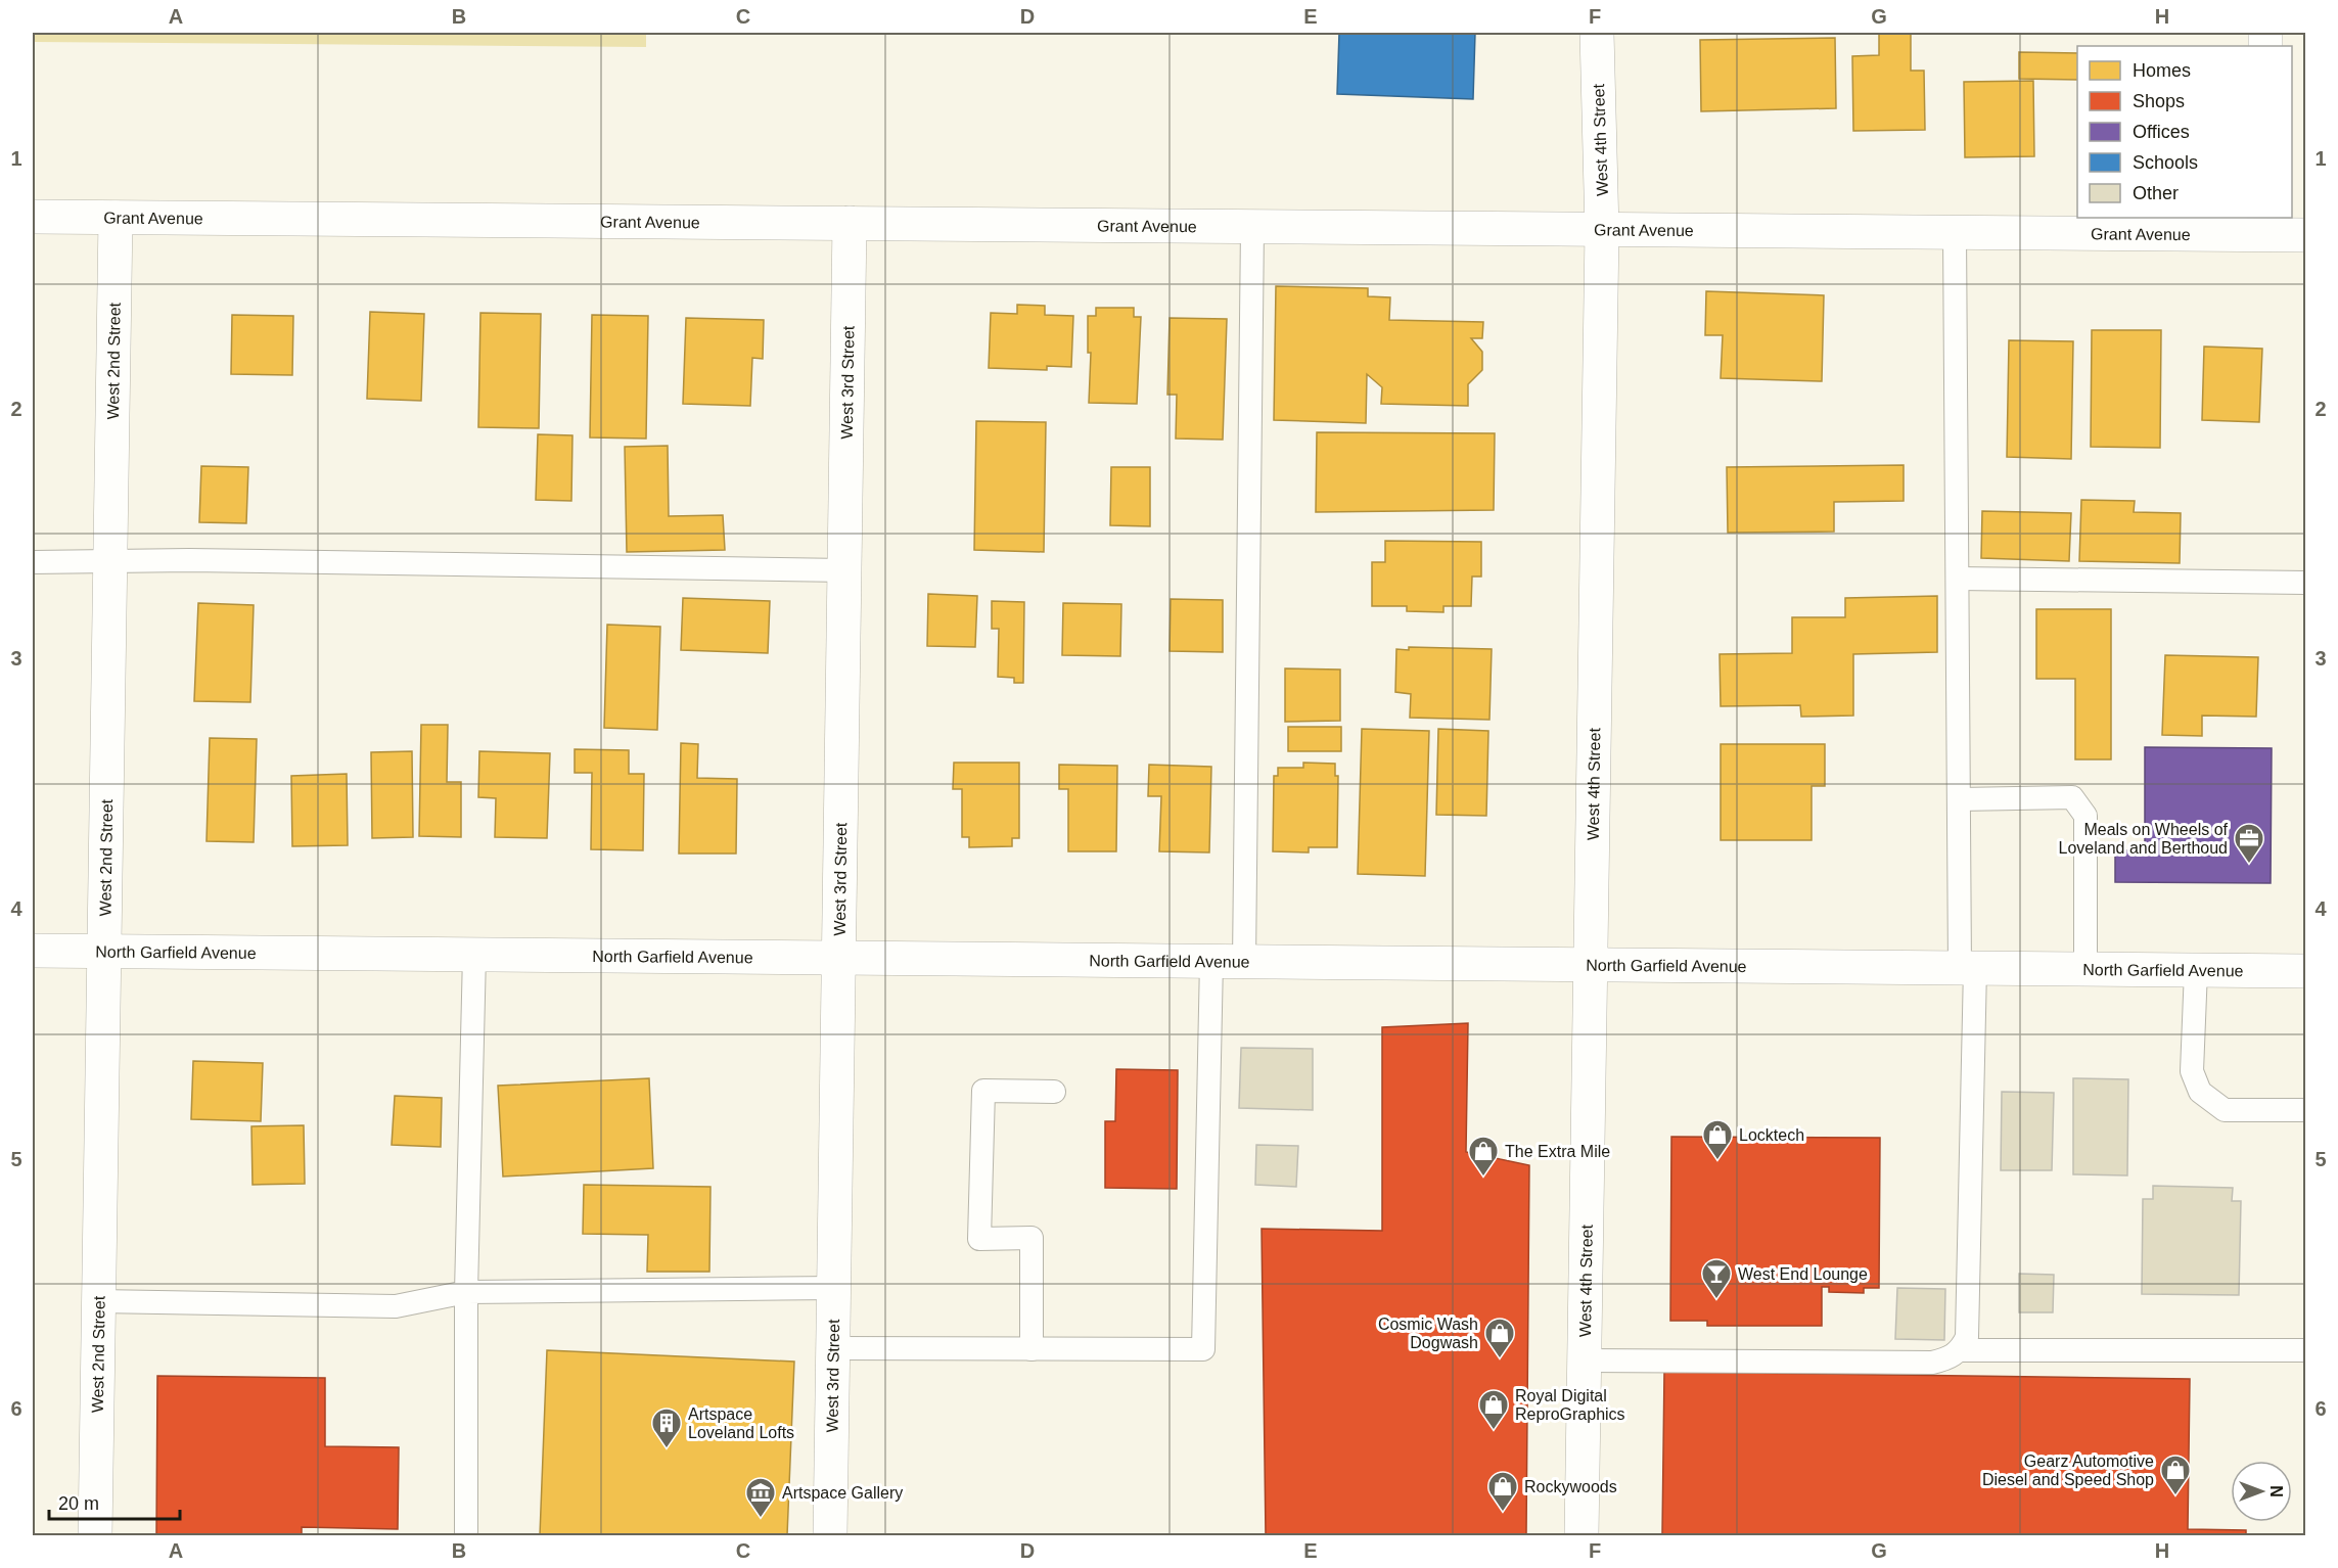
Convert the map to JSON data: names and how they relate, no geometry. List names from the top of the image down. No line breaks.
{"streets":{"street":["West 4th Street","Grant Avenue","West 2nd Street","West 3rd Street","North Garfield Avenue"]},"crossings":[["West 4th Street","Grant Avenue"],["West 4th Street","North Garfield Avenue"],["Grant Avenue","West 2nd Street"],["Grant Avenue","West 3rd Street"],["West 2nd Street","North Garfield Avenue"],["West 3rd Street","North Garfield Avenue"]],"places":{"office":["Meals on Wheels of Loveland and Berthoud"],"shop":["Locktech","The Extra Mile","Cosmic Wash Dogwash","Royal Digital ReproGraphics","Gearz Automotive Diesel and Speed Shop","Rockywoods"],"bar":["West End Lounge"],"building":["Artspace Loveland Lofts"],"museum":["Artspace Gallery"]},"legend":["Homes","Shops","Offices","Schools","Other"],"scale_bar":"20 m","north":"right","grid":{"columns":["A","B","C","D","E","F","G","H"],"rows":["1","2","3","4","5","6"]}}
